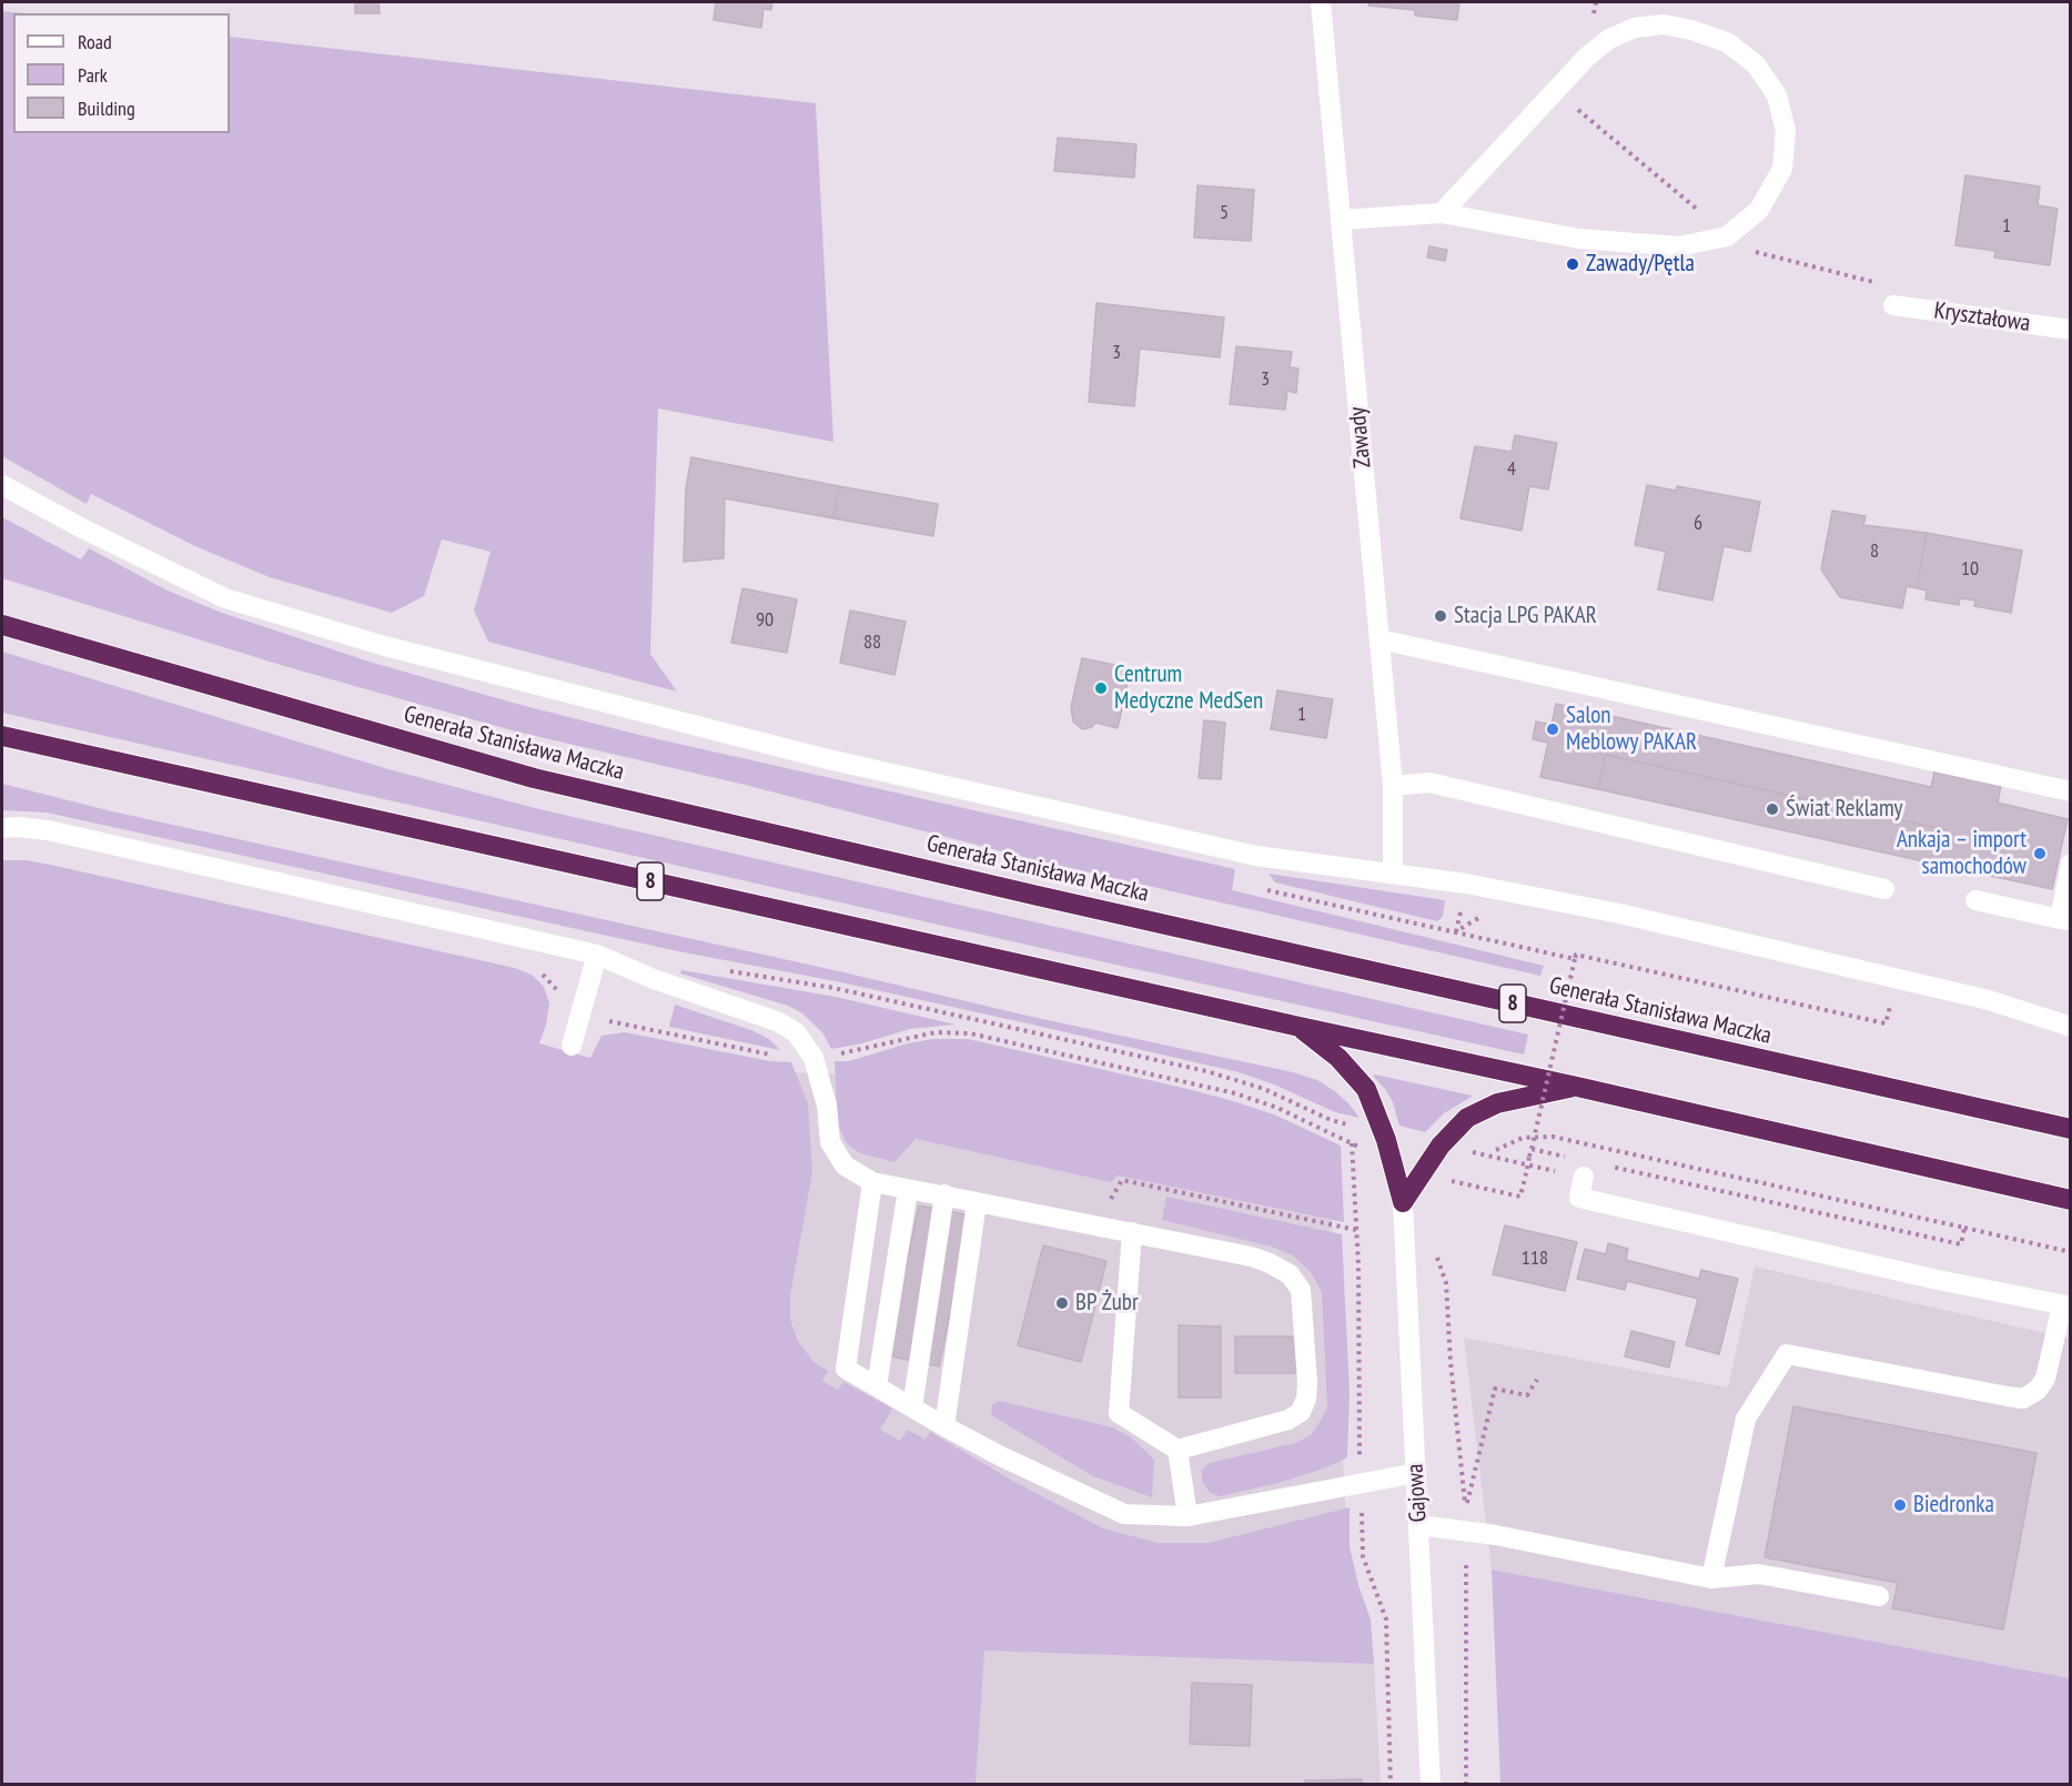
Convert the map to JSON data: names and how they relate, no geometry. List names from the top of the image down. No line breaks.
{"streets":{"highway":["Generała Stanisława Maczka","8"],"street":["Kryształowa","Zawady","Gajowa"]},"places":["Zawady/Pętla","Stacja LPG PAKAR","Centrum Medyczne MedSen","Salon Meblowy PAKAR","Świat Reklamy","Ankaja – import samochodów","BP Żubr","Biedronka"],"house_numbers":["5","1","3","3","4","6","8","10","90","88","1","118"],"legend":["Road","Park","Building"]}
